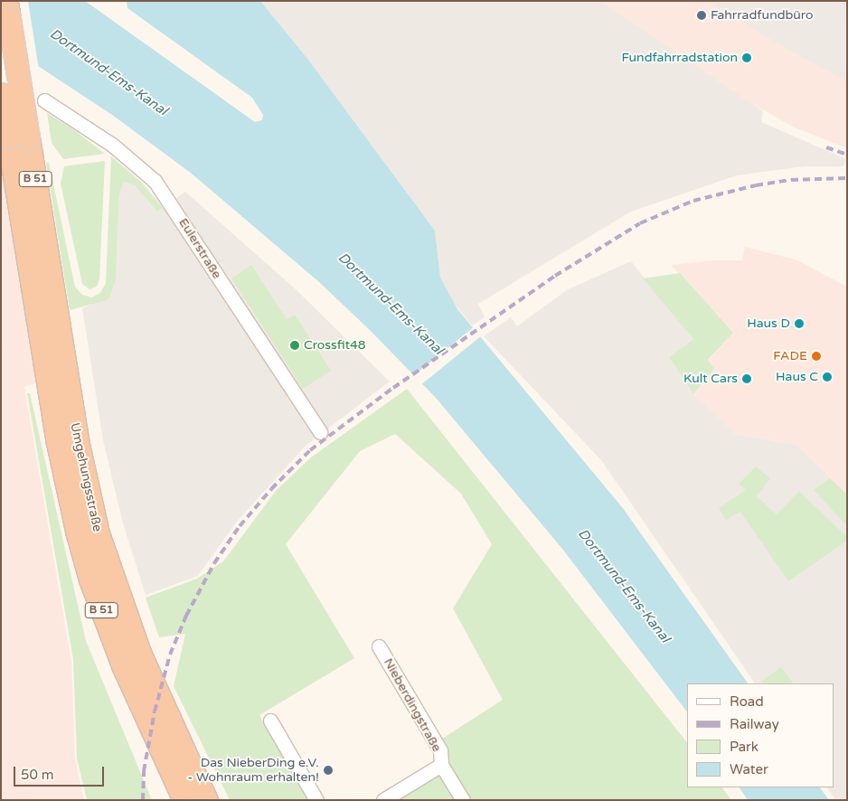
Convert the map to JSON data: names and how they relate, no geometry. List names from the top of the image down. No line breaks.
{"streets":{"highway":["B 51","Umgehungsstraße"],"street":["Eulerstraße","Nieberdingstraße"]},"crossings":[["B 51","Umgehungsstraße"]],"water":["Dortmund-Ems-Kanal"],"places":["Fahrradfundbüro","Fundfahrradstation","Haus D","Crossfit48","FADE","Haus C","Kult Cars","Das NieberDing e.V. - Wohnraum erhalten!"],"legend":["Road","Railway","Park","Water"],"scale_bar":"50 m"}
